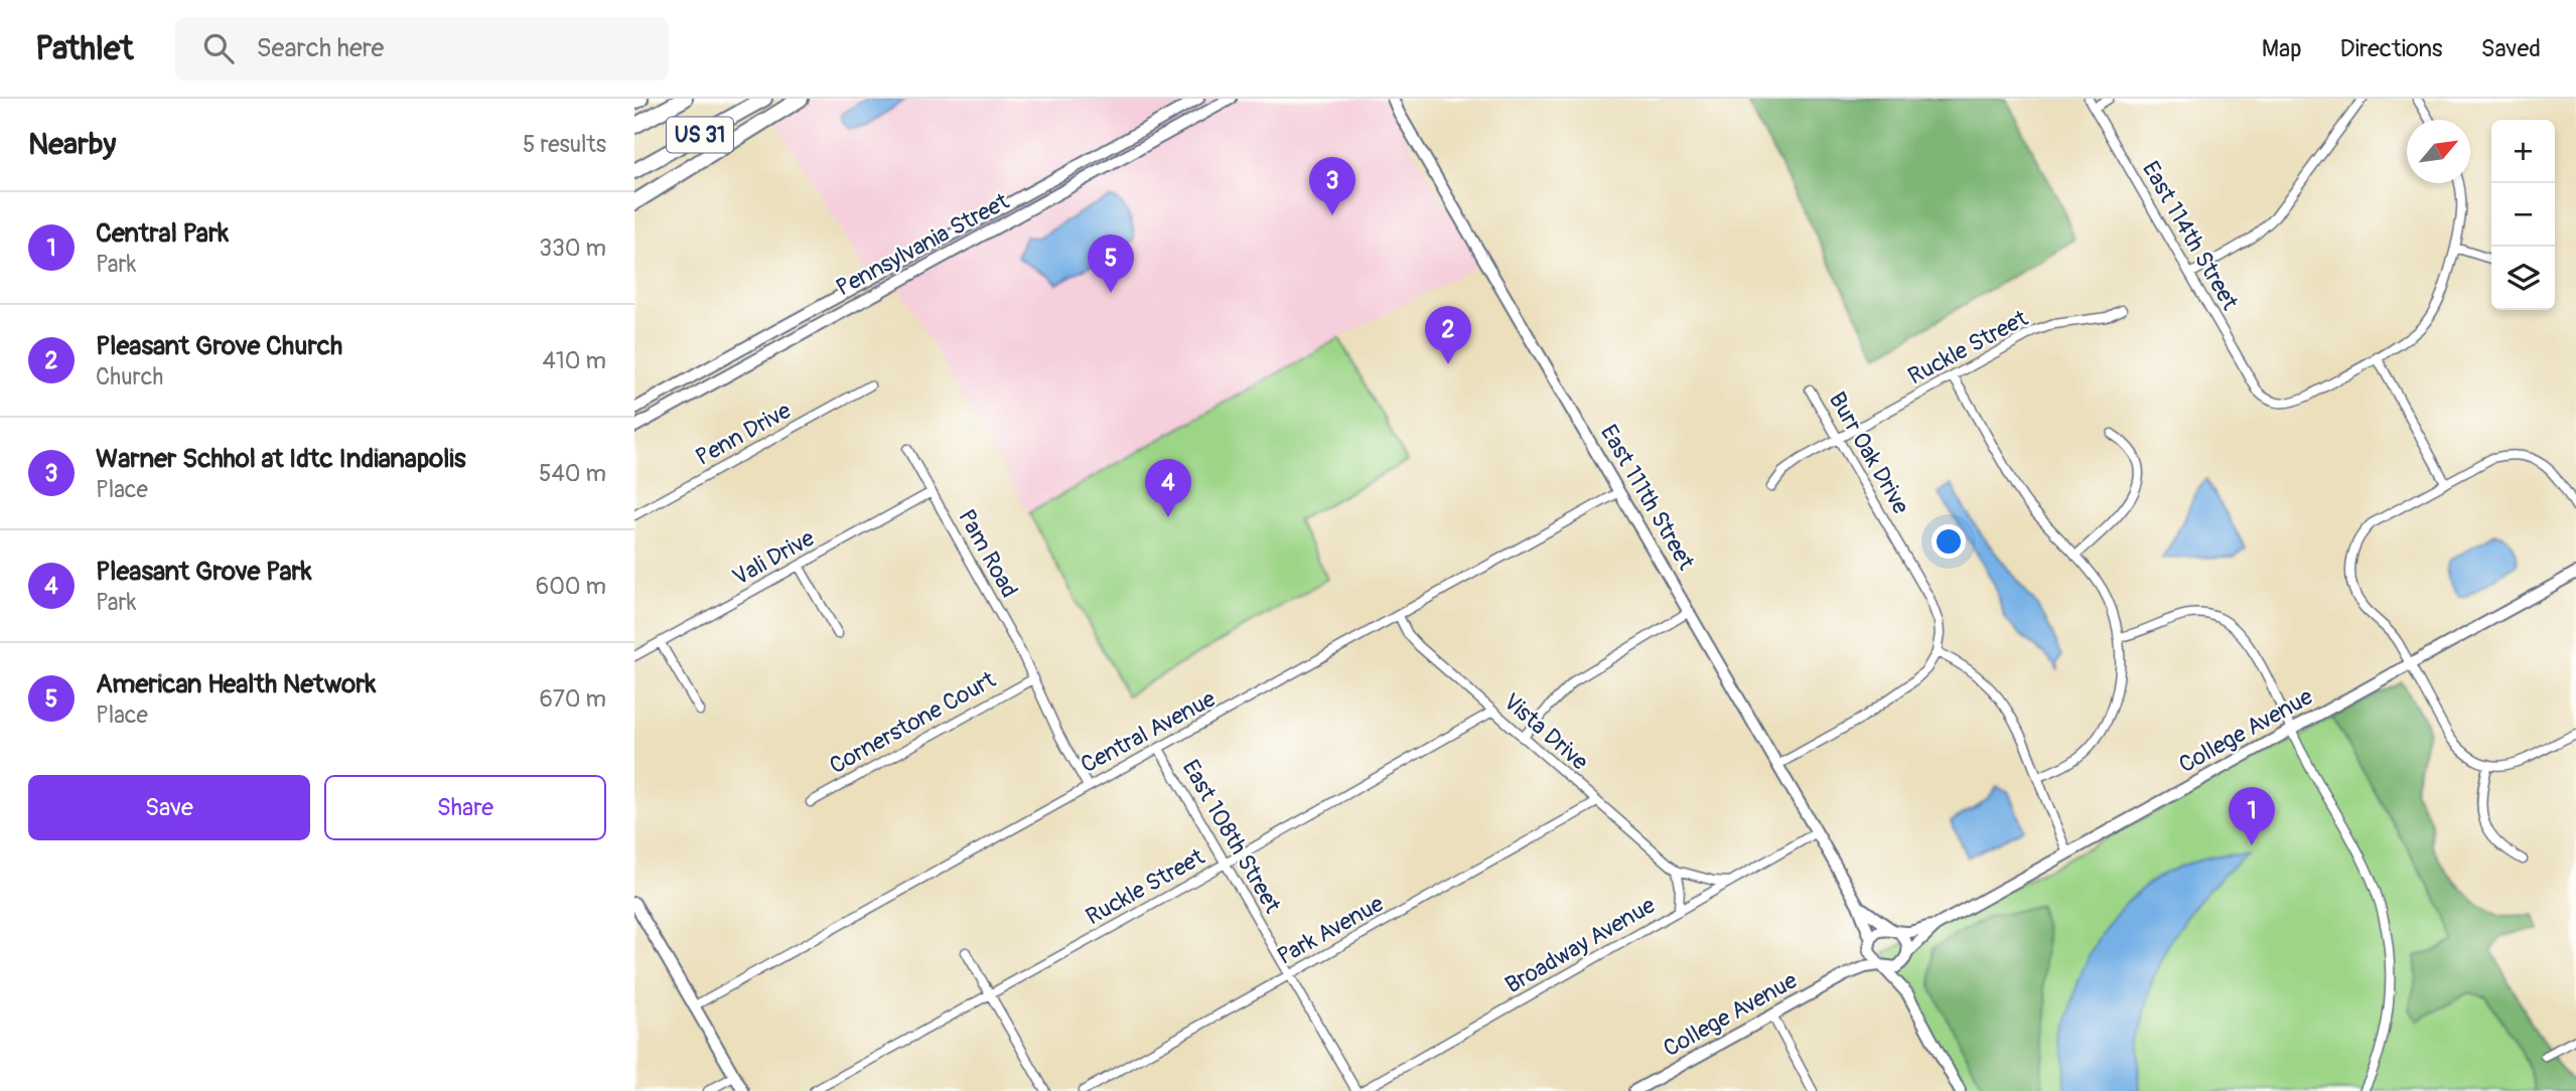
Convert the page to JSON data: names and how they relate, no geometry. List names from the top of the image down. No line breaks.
{"streets":{"highway":["US 31"],"main road":["Pennsylvania Street","East 111th Street","College Avenue"],"street":["East 114th Street","Ruckle Street","Penn Drive","Burr Oak Drive","Pam Road","Vali Drive","Cornerstone Court","Central Avenue","Vista Drive","East 108th Street","Park Avenue","Broadway Avenue"]},"crossings":[["Ruckle Street","Burr Oak Drive"],["Ruckle Street","Vista Drive"],["Ruckle Street","East 108th Street"],["East 111th Street","College Avenue"],["East 111th Street","Central Avenue"],["East 111th Street","Broadway Avenue"],["Pam Road","Vali Drive"],["Pam Road","Cornerstone Court"],["Pam Road","Central Avenue"],["Central Avenue","Vista Drive"],["Central Avenue","East 108th Street"],["Vista Drive","Park Avenue"],["Vista Drive","Broadway Avenue"],["East 108th Street","Park Avenue"]],"north":"top right","page":{"header":"Pathlet","search":"Search here","nav":["Map","Directions","Saved"],"heading":["Nearby","5 results"],"map_buttons":["+","−"],"pins":["3","5","2","4","1"],"list":[{"mark":"1","name":"Central Park","note":"Park","value":"330 m"},{"mark":"2","name":"Pleasant Grove Church","note":"Church","value":"410 m"},{"mark":"3","name":"Warner Schhol at Idtc Indianapolis","note":"Place","value":"540 m"},{"mark":"4","name":"Pleasant Grove Park","note":"Park","value":"600 m"},{"mark":"5","name":"American Health Network","note":"Place","value":"670 m"}],"buttons":["Save","Share"]}}
